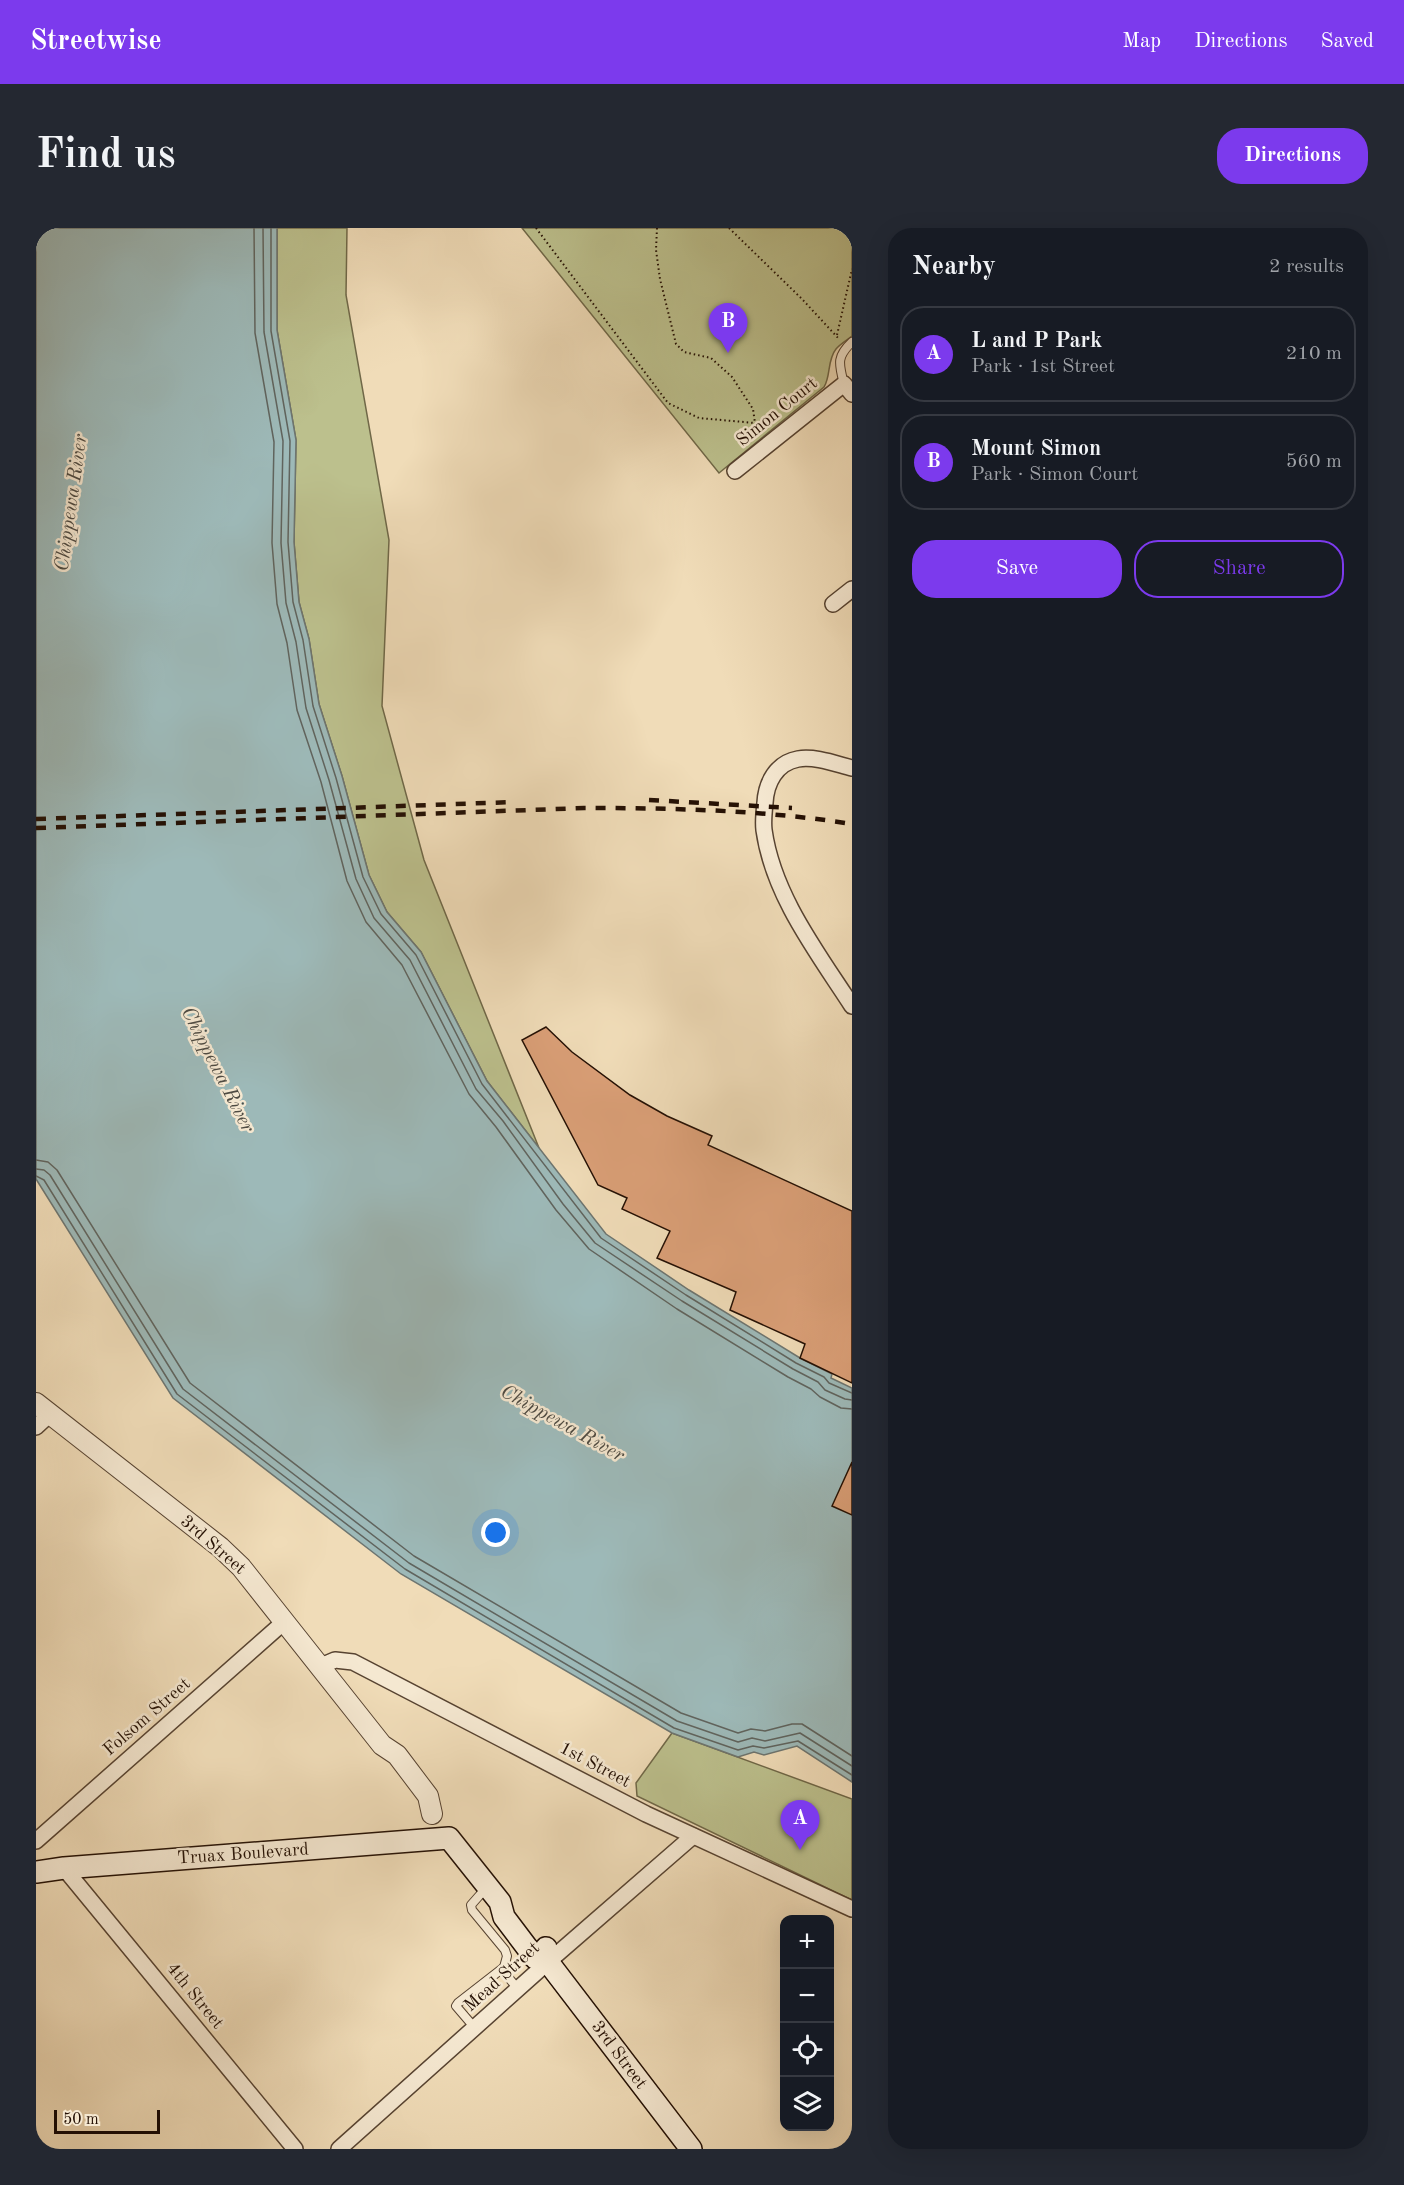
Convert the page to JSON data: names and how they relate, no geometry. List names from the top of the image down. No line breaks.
{"streets":{"main road":["3rd Street","Truax Boulevard"],"street":["Simon Court","Folsom Street","1st Street","Mead Street","4th Street"]},"crossings":[["3rd Street","Folsom Street"],["3rd Street","1st Street"],["3rd Street","Truax Boulevard"],["3rd Street","Mead Street"],["1st Street","Mead Street"],["Truax Boulevard","4th Street"]],"water":["Chippewa River"],"scale_bar":"50 m","page":{"header":"Streetwise","nav":["Map","Directions","Saved"],"buttons":["Directions",["Save","Share"]],"title":"Find us","heading":["Nearby","2 results"],"pins":["B","A"],"list":[{"mark":"A","name":"L and P Park","note":"Park · 1st Street","value":"210 m"},{"mark":"B","name":"Mount Simon","note":"Park · Simon Court","value":"560 m"}],"map_buttons":["+","−"],"scale":"50 m"}}
